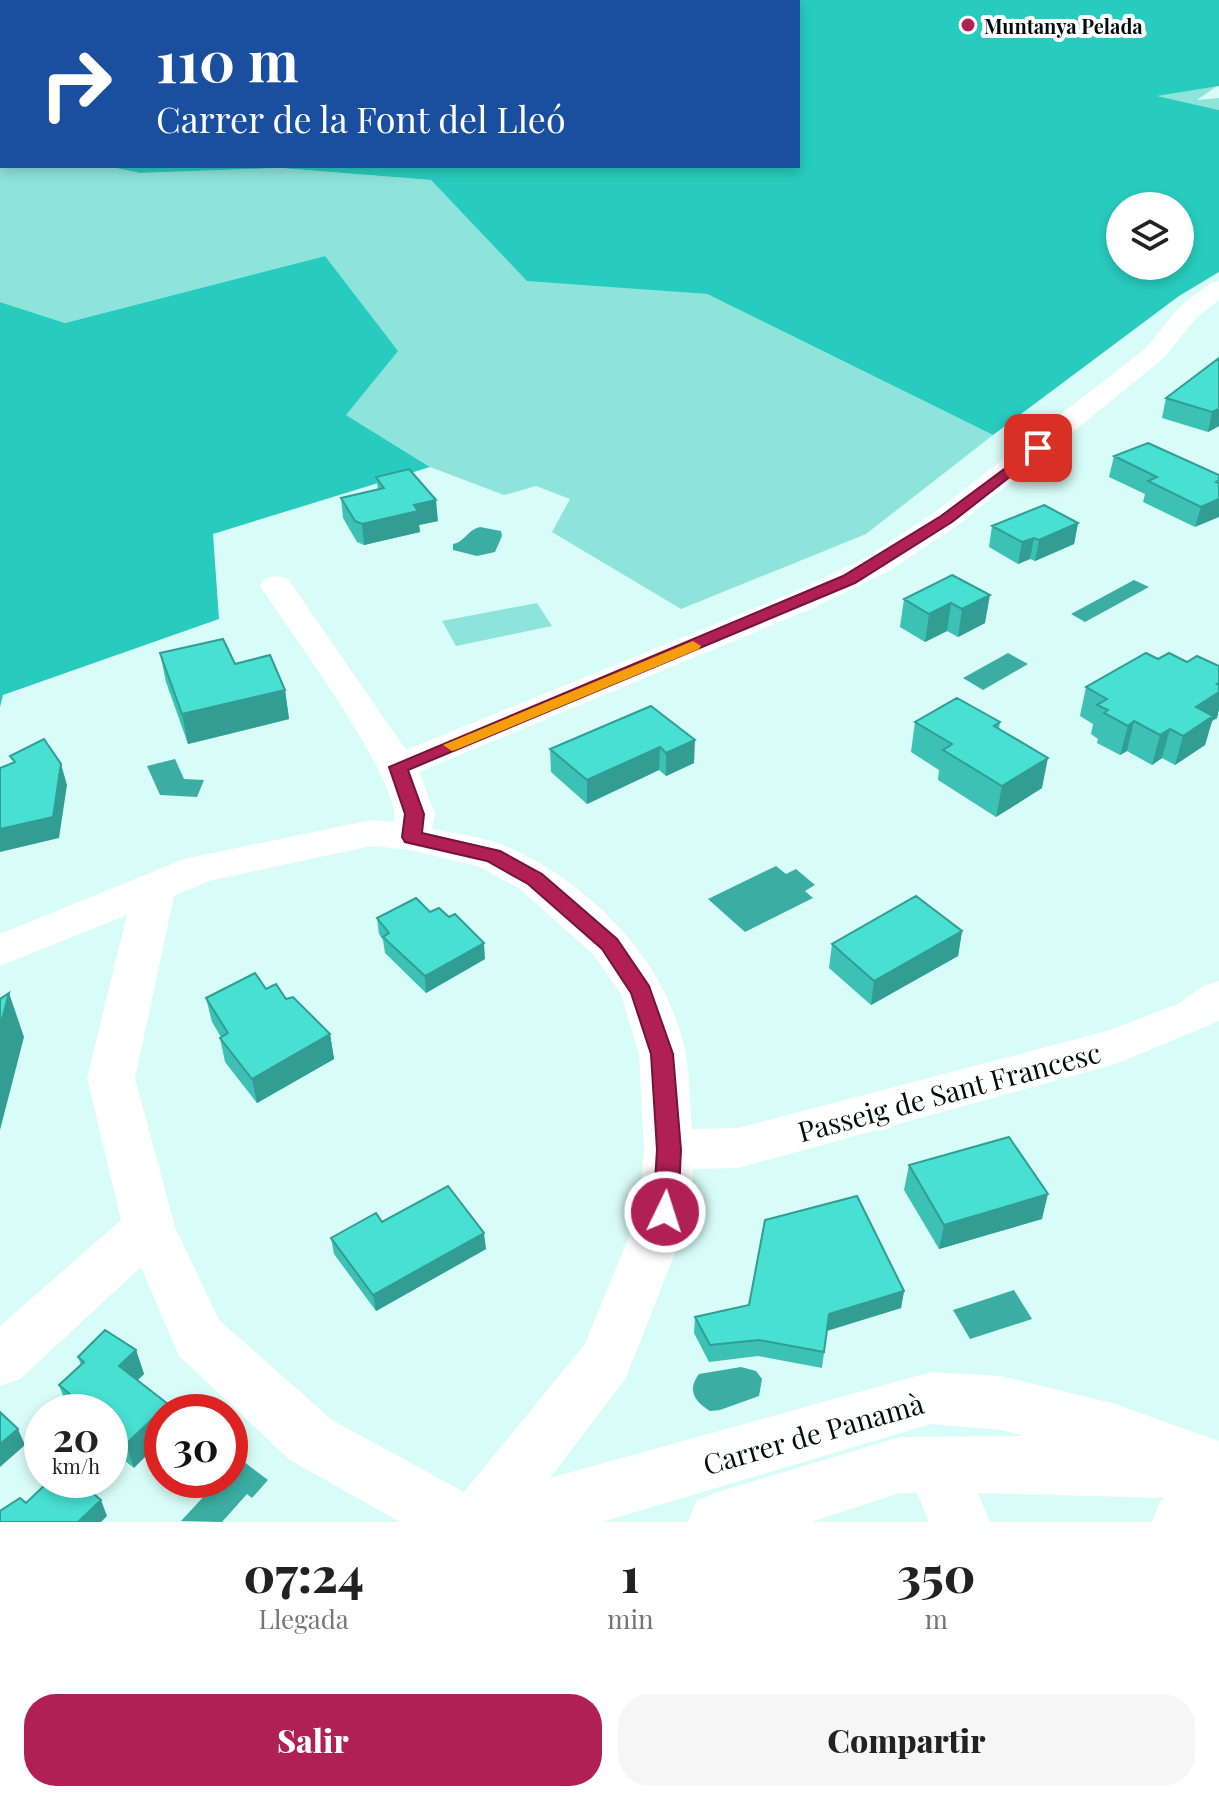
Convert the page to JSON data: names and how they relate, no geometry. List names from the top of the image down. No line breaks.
{"streets":{"street":["Passeig de Sant Francesc","Carrer de Panamà"]},"places":["Muntanya Pelada"],"page":{"turn":["110 m","Carrer de la Font del Lleó"],"speed":"20 km/h","limit":"30","eta":["07:24","Llegada","1","min","350","m"],"buttons":["Salir","Compartir"]}}
